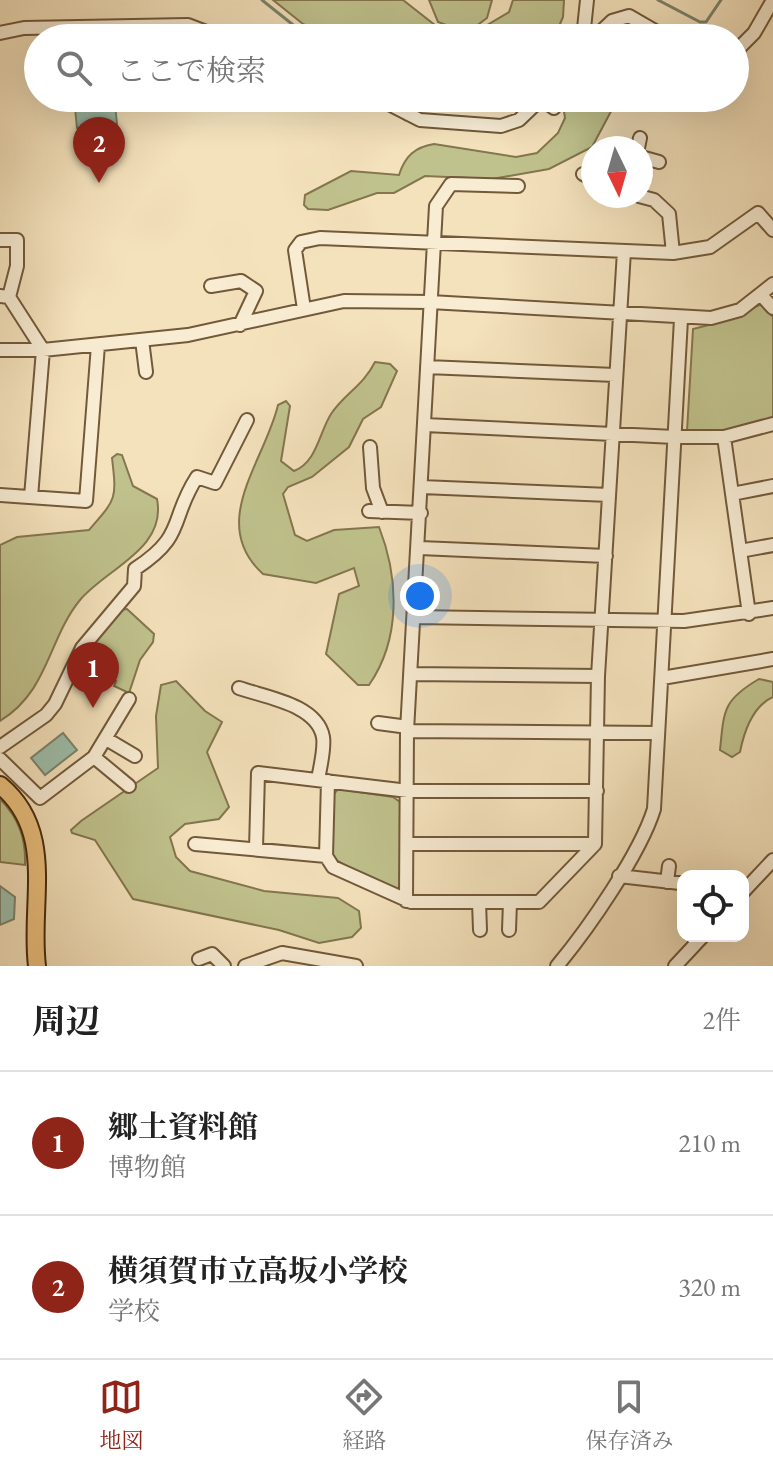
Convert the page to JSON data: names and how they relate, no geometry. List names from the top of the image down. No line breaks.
{"north":"bottom","page":{"search":"ここで検索","pins":["2","1"],"heading":["周辺","2件"],"list":[{"mark":"1","name":"郷土資料館","note":"博物館","value":"210 m"},{"mark":"2","name":"横須賀市立高坂小学校","note":"学校","value":"320 m"}],"nav":["地図","経路","保存済み"]}}
